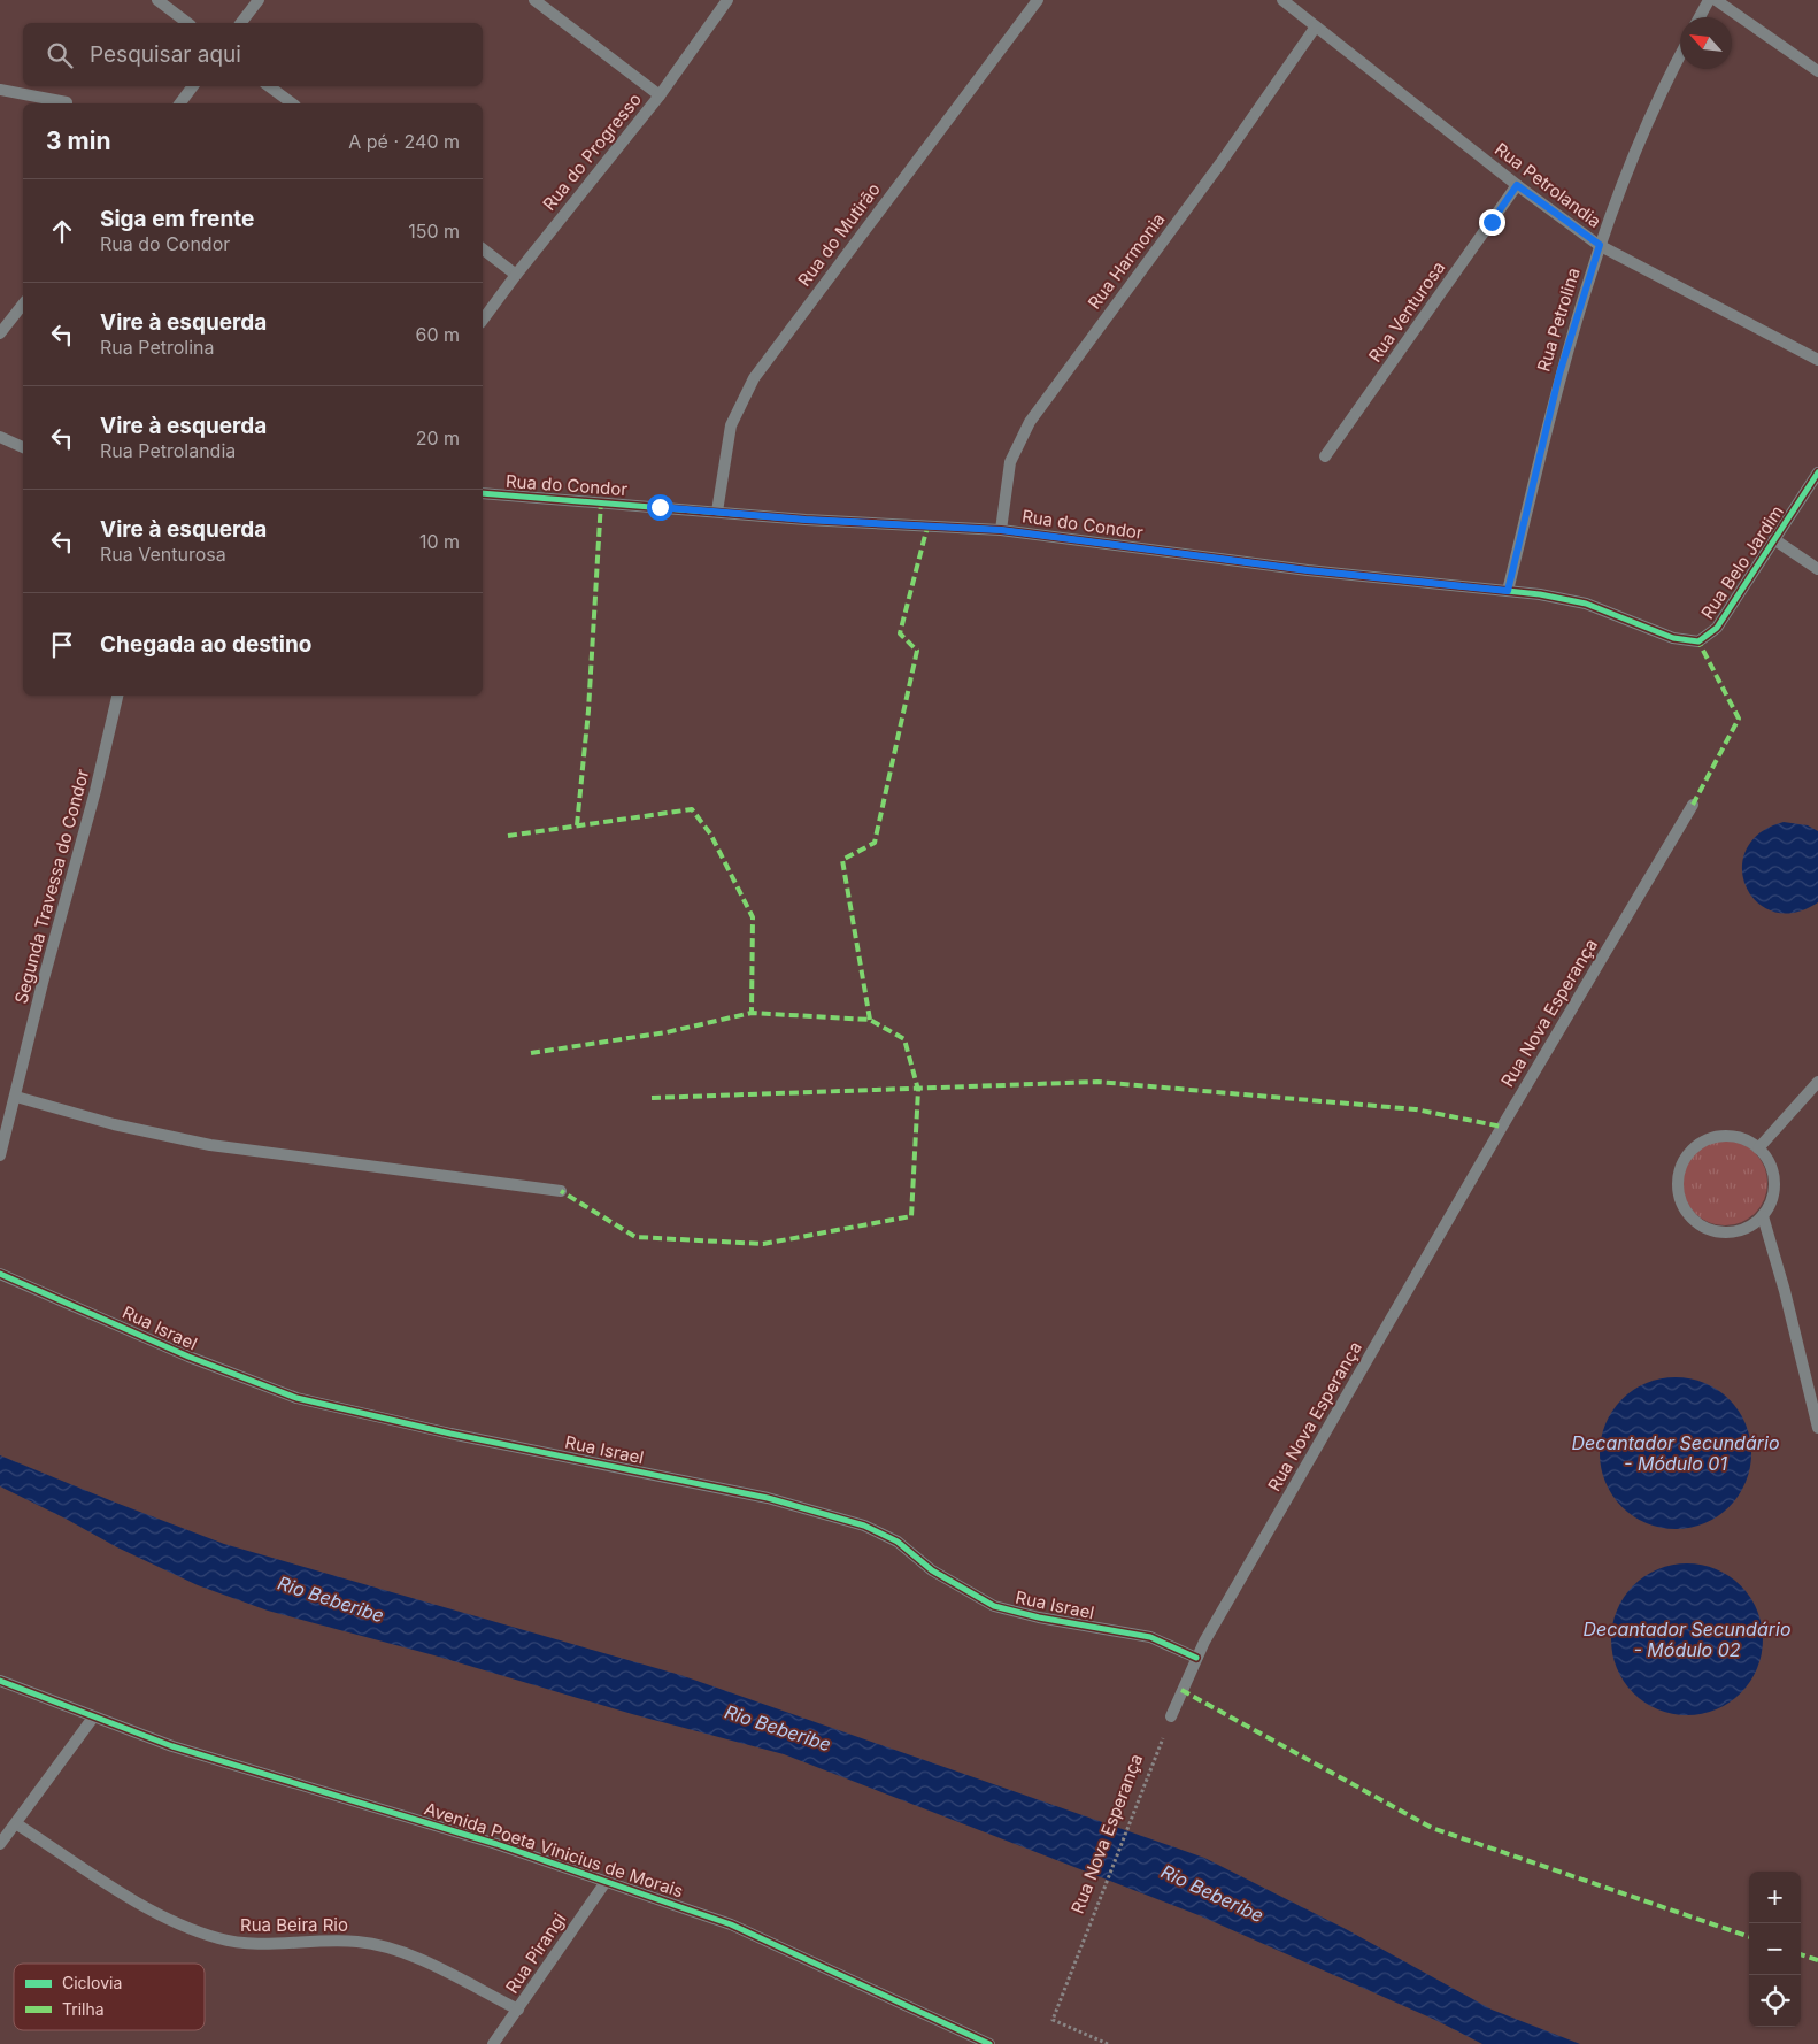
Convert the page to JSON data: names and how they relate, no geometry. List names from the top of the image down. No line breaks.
{"streets":{"street":["Rua do Progresso","Rua Petrolandia","Rua do Mutirão","Rua Harmonia","Rua Venturosa","Rua Petrolina","Rua do Condor","Rua Belo Jardim","Segunda Travessa do Condor","Rua Nova Esperança","Rua Israel","Avenida Poeta Vinicius de Morais","Rua Beira Rio","Rua Pirangi"]},"crossings":[["Rua Petrolandia","Rua Harmonia"],["Rua Petrolandia","Rua Venturosa"],["Rua Petrolandia","Rua Petrolina"],["Rua do Mutirão","Rua do Condor"],["Rua Harmonia","Rua do Condor"],["Rua Petrolina","Rua do Condor"],["Rua do Condor","Rua Belo Jardim"],["Rua Nova Esperança","Rua Israel"],["Avenida Poeta Vinicius de Morais","Rua Pirangi"],["Rua Beira Rio","Rua Pirangi"]],"water":["Decantador Secundário - Módulo 01","Rio Beberibe","Decantador Secundário - Módulo 02"],"legend":["Ciclovia","Trilha"],"north":"top left","page":{"search":"Pesquisar aqui","heading":["3 min","A pé · 240 m"],"list":[["Siga em frente","Rua do Condor","150 m"],["Vire à esquerda","Rua Petrolina","60 m"],["Vire à esquerda","Rua Petrolandia","20 m"],["Vire à esquerda","Rua Venturosa","10 m"],"Chegada ao destino"],"map_buttons":["+","−"]}}
